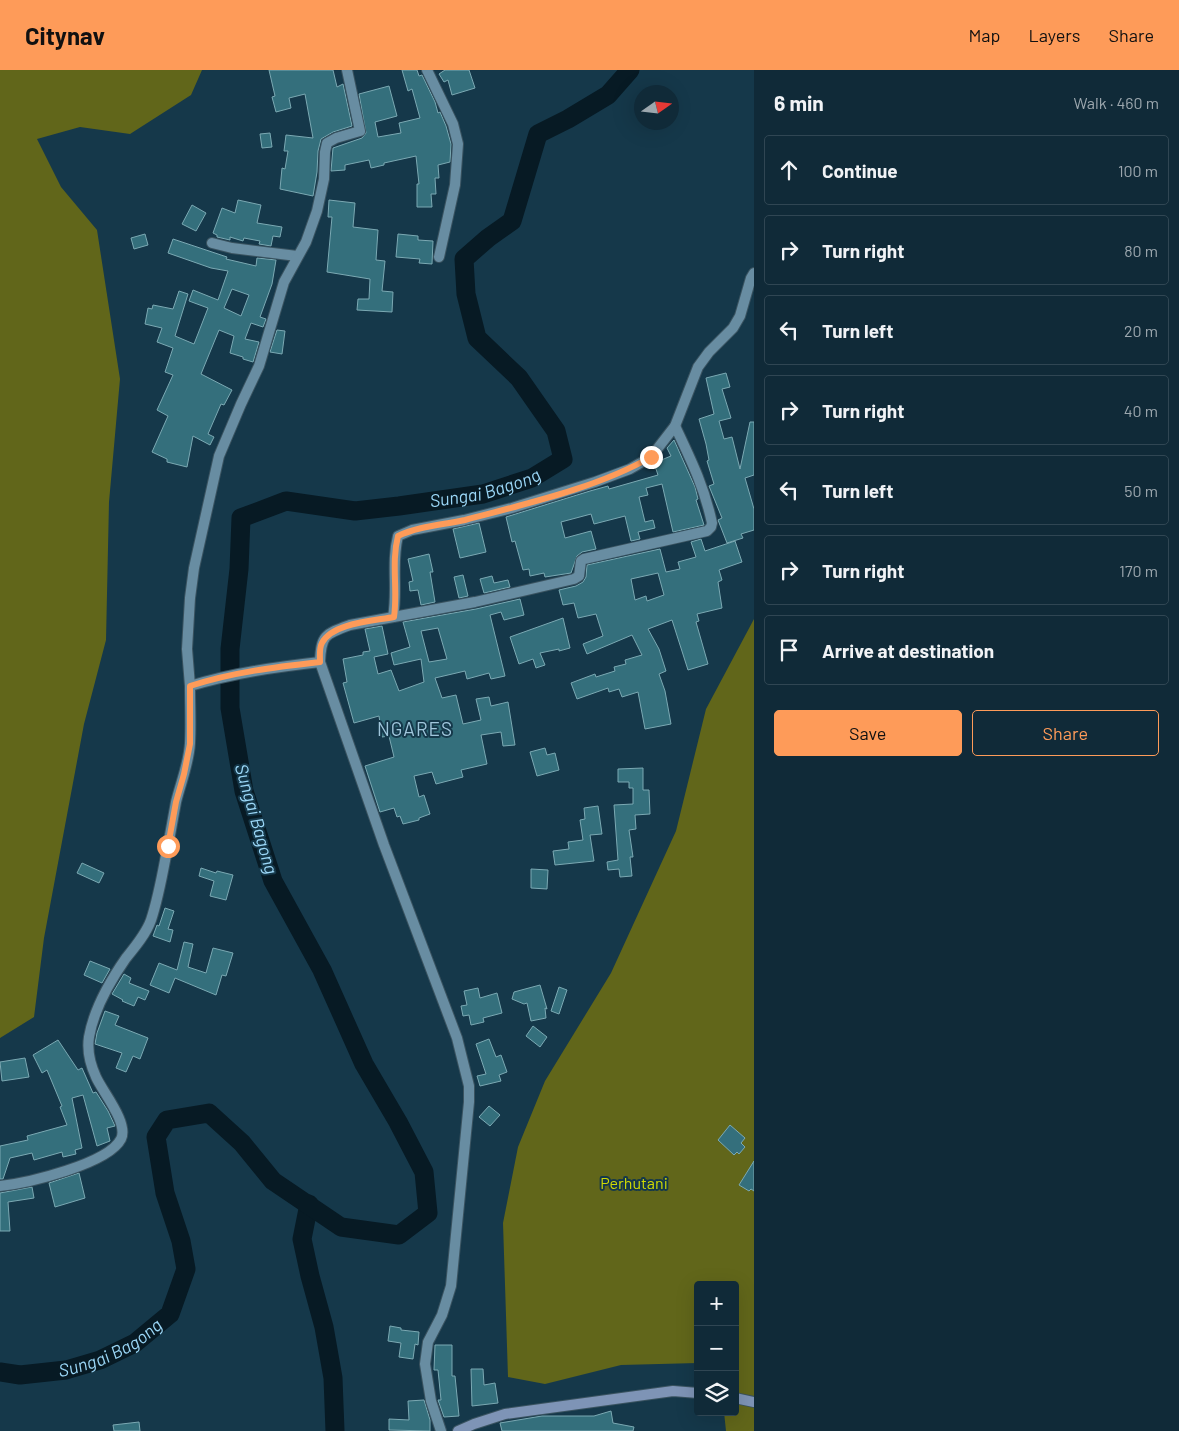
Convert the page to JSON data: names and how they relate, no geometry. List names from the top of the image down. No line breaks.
{"districts":["NGARES"],"water":["Sungai Bagong"],"parks":["Perhutani"],"north":"right","page":{"header":"Citynav","nav":["Map","Layers","Share"],"heading":["6 min","Walk · 460 m"],"list":[["Continue","100 m"],["Turn right","80 m"],["Turn left","20 m"],["Turn right","40 m"],["Turn left","50 m"],["Turn right","170 m"],"Arrive at destination"],"buttons":["Save","Share"],"map_buttons":["+","−"]}}
